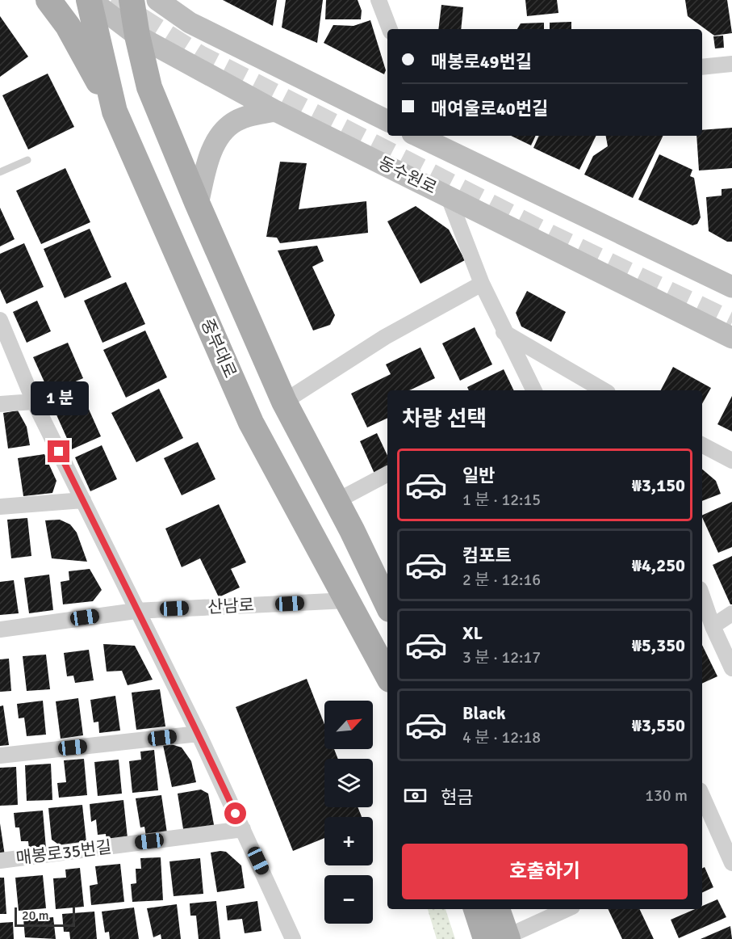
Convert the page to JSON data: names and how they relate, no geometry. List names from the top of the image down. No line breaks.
{"streets":{"main road":["동수원로","중부대로"],"street":["산남로","매봉로35번길"]},"crossings":[["동수원로","중부대로"],["중부대로","산남로"]],"scale_bar":"20 m","north":"top right","page":{"banner":["매봉로49번길","매여울로40번길"],"bubble":"1 분","heading":"차량 선택","list":[{"name":"일반","note":"1 분 · 12:15","value":"₩3,150"},{"name":"컴포트","note":"2 분 · 12:16","value":"₩4,250"},{"name":"XL","note":"3 분 · 12:17","value":"₩5,350"},{"name":"Black","note":"4 분 · 12:18","value":"₩3,550"}],"map_buttons":["+","−"],"pay":["현금","130 m"],"buttons":"호출하기","scale":"20 m"}}
